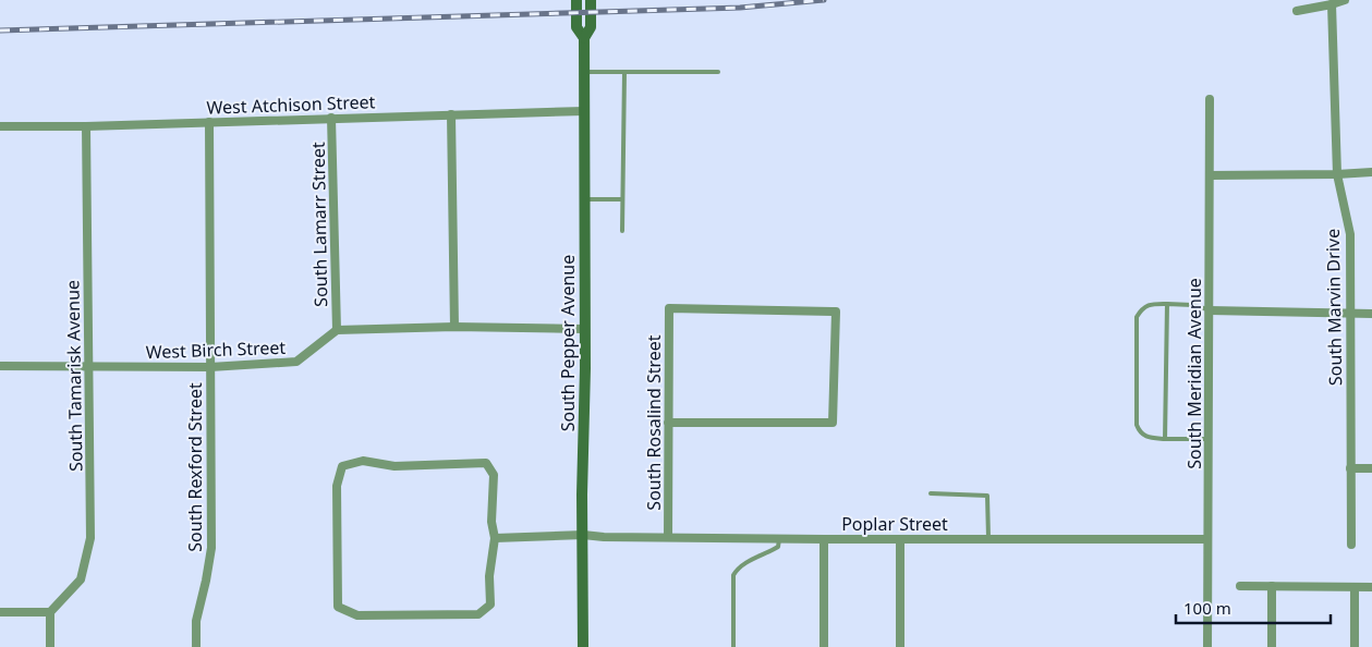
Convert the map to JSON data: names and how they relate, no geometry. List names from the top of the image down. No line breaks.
{"streets":{"main road":["South Pepper Avenue"],"street":["West Atchison Street","South Lamarr Street","South Marvin Drive","West Birch Street","South Meridian Avenue","South Tamarisk Avenue","South Rosalind Street","South Rexford Street","Poplar Street"]},"crossings":[["West Atchison Street","South Lamarr Street"],["West Atchison Street","South Pepper Avenue"],["West Atchison Street","South Tamarisk Avenue"],["West Atchison Street","South Rexford Street"],["South Lamarr Street","West Birch Street"],["South Pepper Avenue","Poplar Street"],["West Birch Street","South Tamarisk Avenue"],["West Birch Street","South Rexford Street"],["South Meridian Avenue","Poplar Street"],["South Rosalind Street","Poplar Street"]],"scale_bar":"100 m"}
